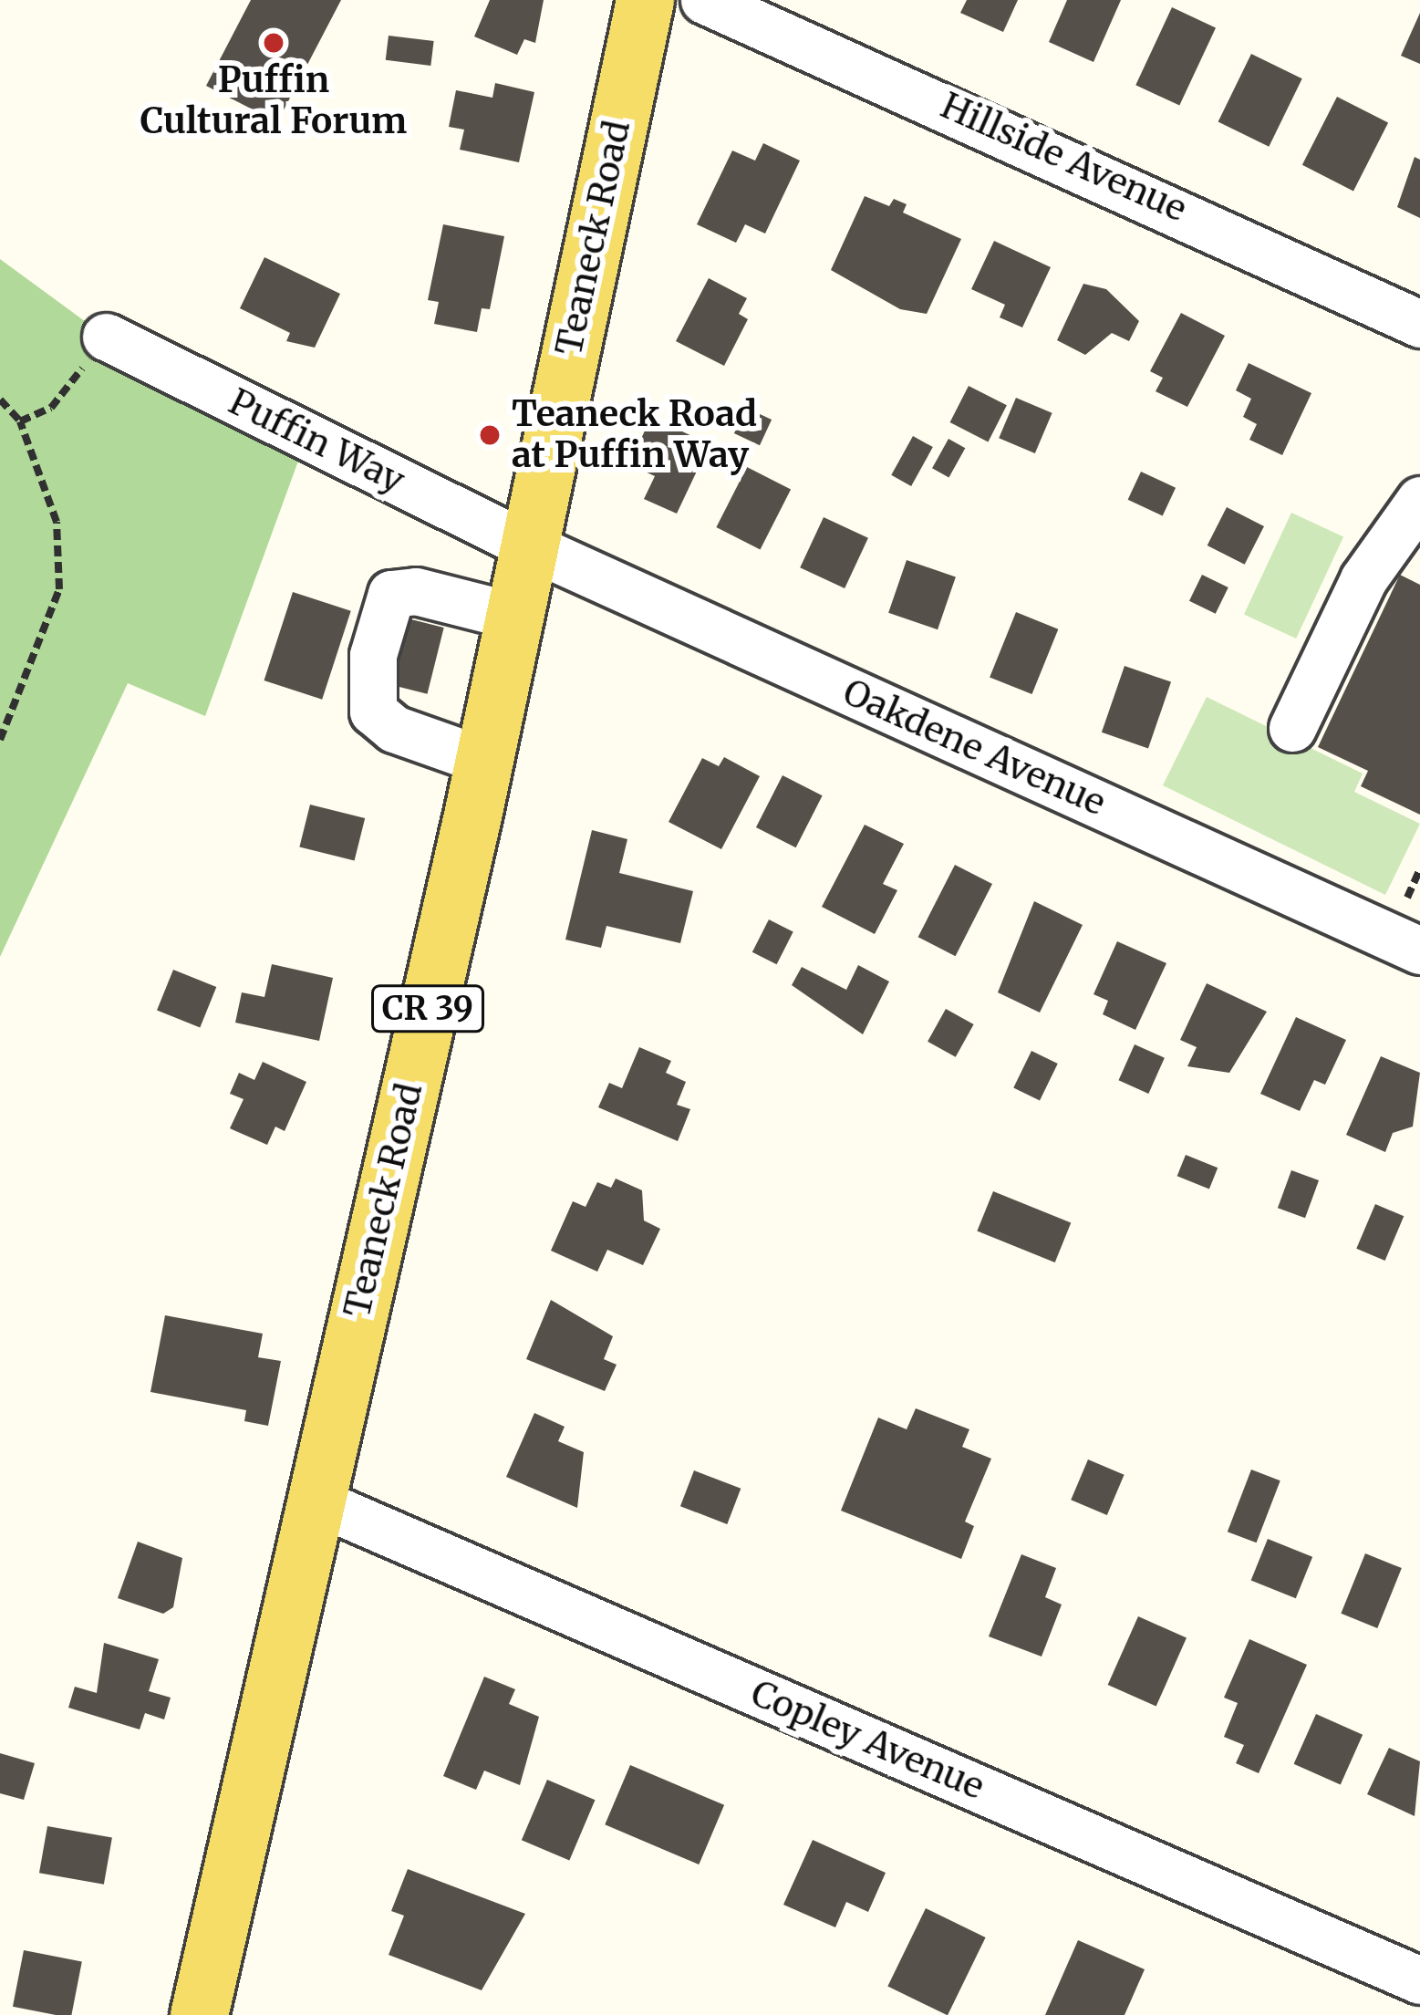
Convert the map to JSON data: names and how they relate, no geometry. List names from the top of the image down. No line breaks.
{"streets":{"main road":["Teaneck Road","CR 39"],"street":["Hillside Avenue","Puffin Way","Oakdene Avenue","Copley Avenue"]},"crossings":[["Teaneck Road","Puffin Way"],["Teaneck Road","Oakdene Avenue"],["Teaneck Road","Copley Avenue"],["Puffin Way","Oakdene Avenue"]],"places":["Puffin Cultural Forum","Teaneck Road at Puffin Way"]}
